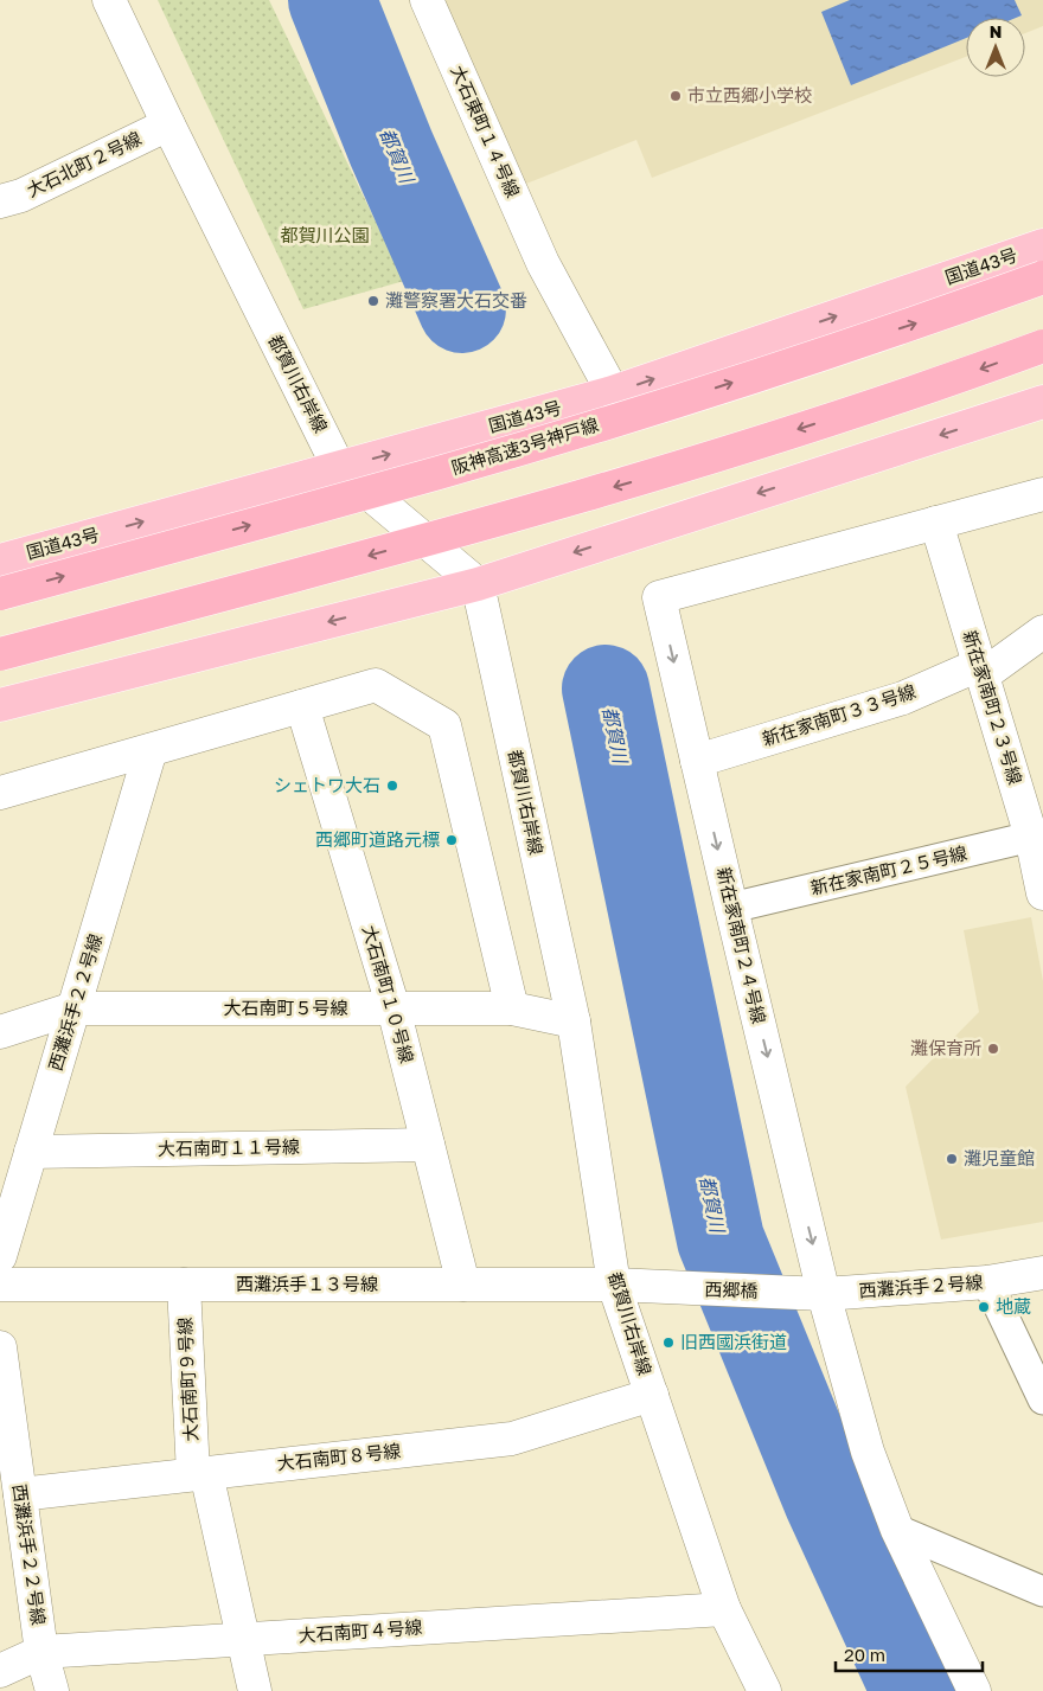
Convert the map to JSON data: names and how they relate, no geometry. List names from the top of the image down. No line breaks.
{"streets":{"highway":["国道43号","阪神高速3号神戸線"],"street":["大石東町１４号線","大石北町２号線","都賀川右岸線","新在家南町２３号線","新在家南町３３号線","新在家南町２４号線","大石南町１０号線","西灘浜手２２号線","大石南町５号線","大石南町１１号線","西灘浜手１３号線","西灘浜手２号線","西郷橋","大石南町９号線","大石南町８号線","大石南町４号線"],"lane":["新在家南町２５号線"]},"crossings":[["大石東町１４号線","国道43号"],["大石北町２号線","都賀川右岸線"],["国道43号","都賀川右岸線"],["都賀川右岸線","大石南町５号線"],["都賀川右岸線","西灘浜手１３号線"],["都賀川右岸線","西郷橋"],["都賀川右岸線","大石南町８号線"],["都賀川右岸線","大石南町４号線"],["新在家南町２３号線","新在家南町３３号線"],["新在家南町２３号線","新在家南町２５号線"],["新在家南町２３号線","新在家南町２４号線"],["新在家南町３３号線","新在家南町２４号線"],["新在家南町２５号線","新在家南町２４号線"],["新在家南町２４号線","西灘浜手２号線"],["新在家南町２４号線","西郷橋"],["大石南町１０号線","大石南町５号線"],["大石南町１０号線","大石南町１１号線"],["大石南町１０号線","西灘浜手１３号線"],["西灘浜手２２号線","大石南町５号線"],["西灘浜手２２号線","大石南町１１号線"],["西灘浜手２２号線","大石南町８号線"],["西灘浜手２２号線","大石南町４号線"],["西灘浜手１３号線","西郷橋"],["西灘浜手１３号線","大石南町９号線"],["西灘浜手２号線","西郷橋"],["大石南町９号線","大石南町８号線"],["大石南町９号線","大石南町４号線"]],"water":["都賀川"],"parks":["都賀川公園"],"places":["市立西郷小学校","灘警察署大石交番","シェトワ大石","西郷町道路元標","灘保育所","灘児童館","地蔵","旧西國浜街道"],"scale_bar":"20 m","north":"top"}
